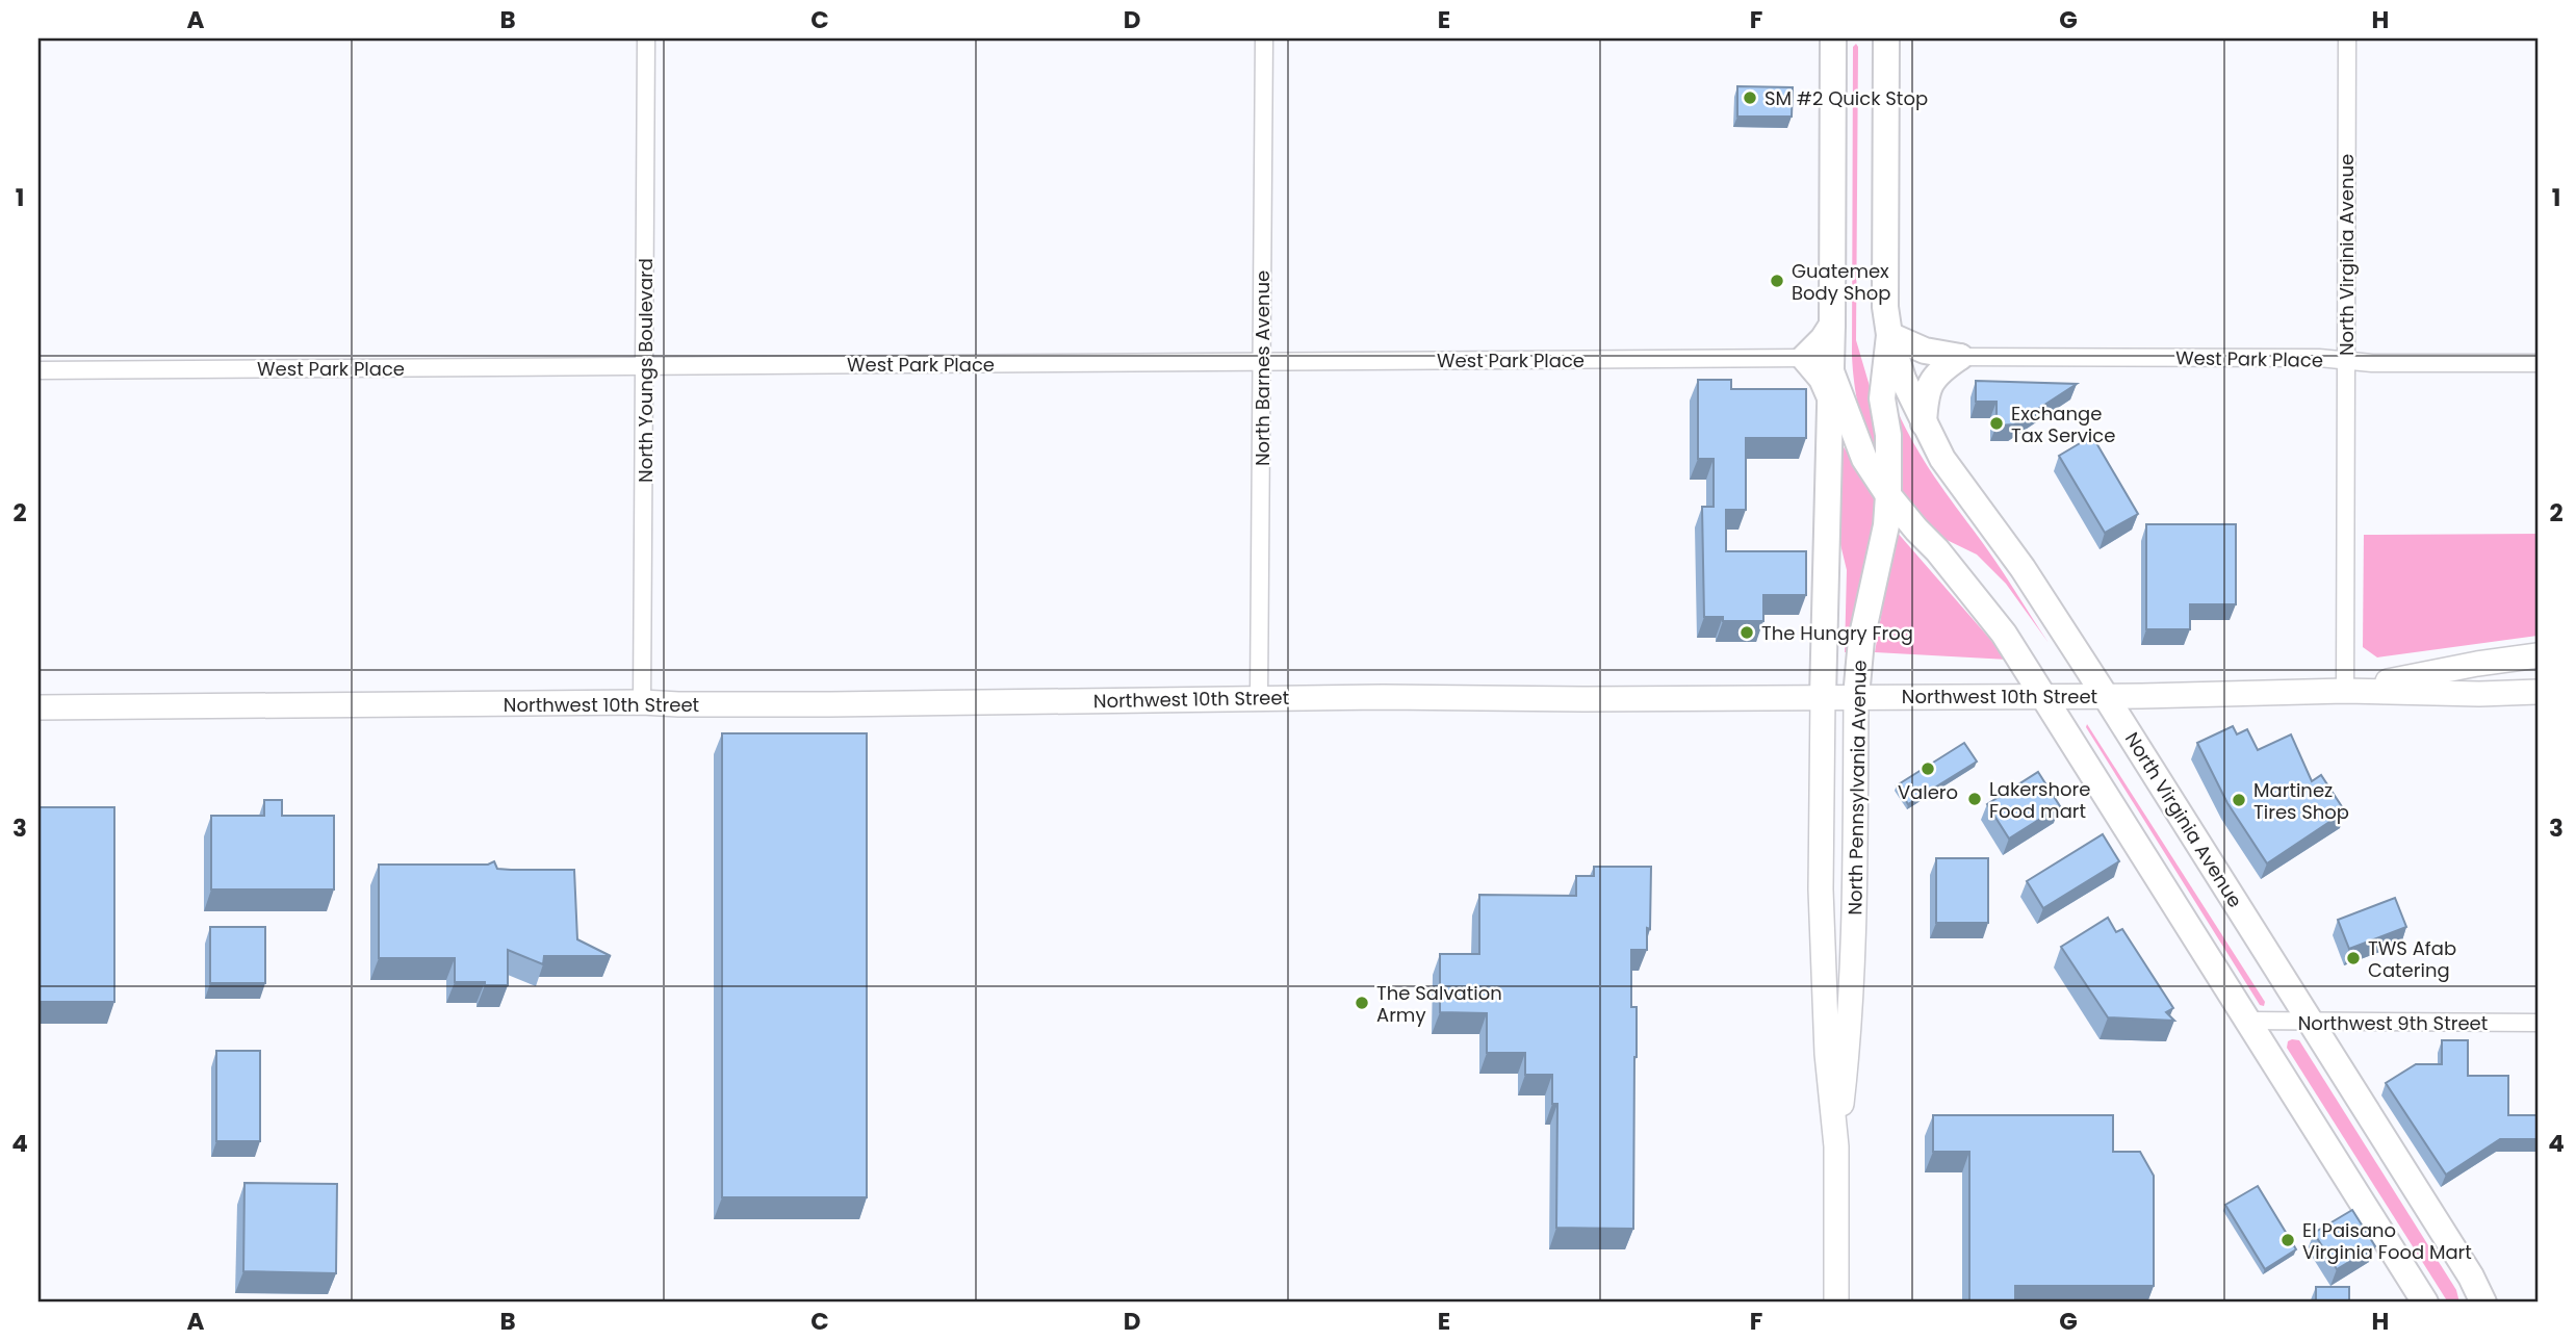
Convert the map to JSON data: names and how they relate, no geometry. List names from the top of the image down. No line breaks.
{"streets":{"main road":["North Virginia Avenue","Northwest 10th Street","North Pennsylvania Avenue"],"street":["West Park Place","North Barnes Avenue","North Youngs Boulevard","Northwest 9th Street"]},"crossings":[["North Virginia Avenue","West Park Place"],["North Virginia Avenue","Northwest 10th Street"],["North Virginia Avenue","North Pennsylvania Avenue"],["North Virginia Avenue","Northwest 9th Street"],["West Park Place","North Barnes Avenue"],["West Park Place","North Youngs Boulevard"],["North Barnes Avenue","Northwest 10th Street"],["North Youngs Boulevard","Northwest 10th Street"],["Northwest 10th Street","North Pennsylvania Avenue"]],"places":["SM #2 Quick Stop","Guatemex Body Shop","Exchange Tax Service","The Hungry Frog","Valero","Lakershore Food mart","Martinez Tires Shop","TWS Afab Catering","The Salvation Army","El Paisano Virginia Food Mart"],"grid":{"columns":["A","B","C","D","E","F","G","H"],"rows":["1","2","3","4"]}}
